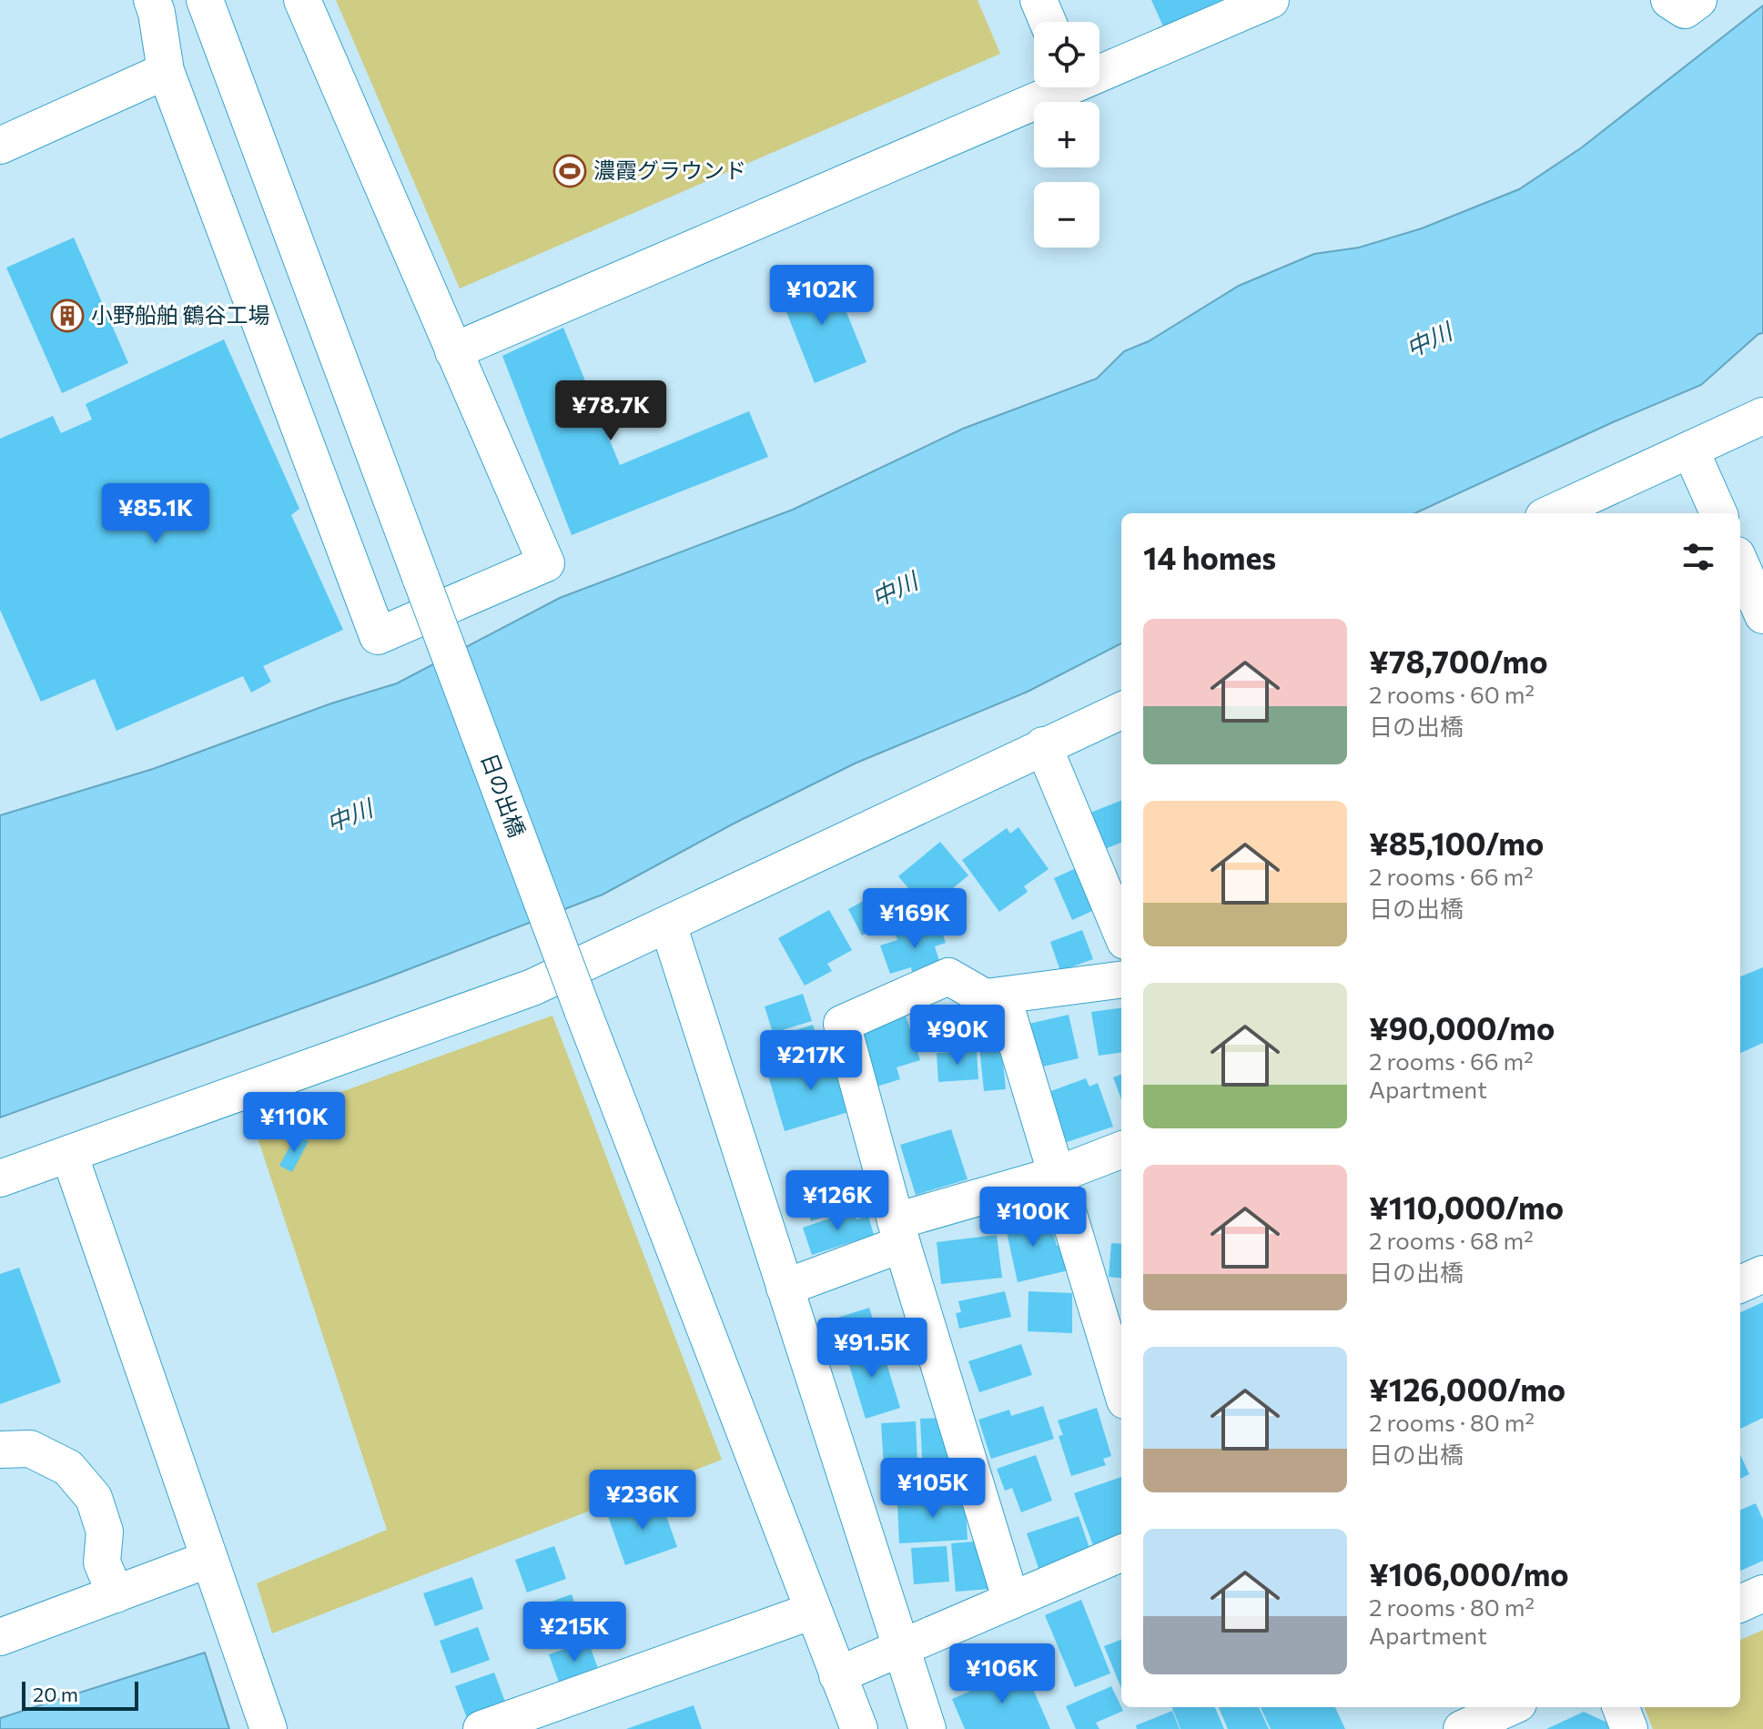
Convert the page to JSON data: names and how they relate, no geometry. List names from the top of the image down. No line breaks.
{"streets":{"street":["日の出橋"]},"water":["中川"],"places":{"sports":["濃霞グラウンド"],"building":["小野船舶 鶴谷工場"]},"scale_bar":"20 m","page":{"map_buttons":["+","−"],"price":["¥102K","¥78.7K","¥85.1K","¥169K","¥90K","¥217K","¥110K","¥126K","¥100K","¥91.5K","¥105K","¥236K","¥215K","¥106K"],"heading":"14 homes","list":[{"name":"¥78,700/mo","note":"2 rooms · 60 m² · 日の出橋"},{"name":"¥85,100/mo","note":"2 rooms · 66 m² · 日の出橋"},{"name":"¥90,000/mo","note":"2 rooms · 66 m² · Apartment"},{"name":"¥110,000/mo","note":"2 rooms · 68 m² · 日の出橋"},{"name":"¥126,000/mo","note":"2 rooms · 80 m² · 日の出橋"},{"name":"¥106,000/mo","note":"2 rooms · 80 m² · Apartment"}],"scale":"20 m"}}
